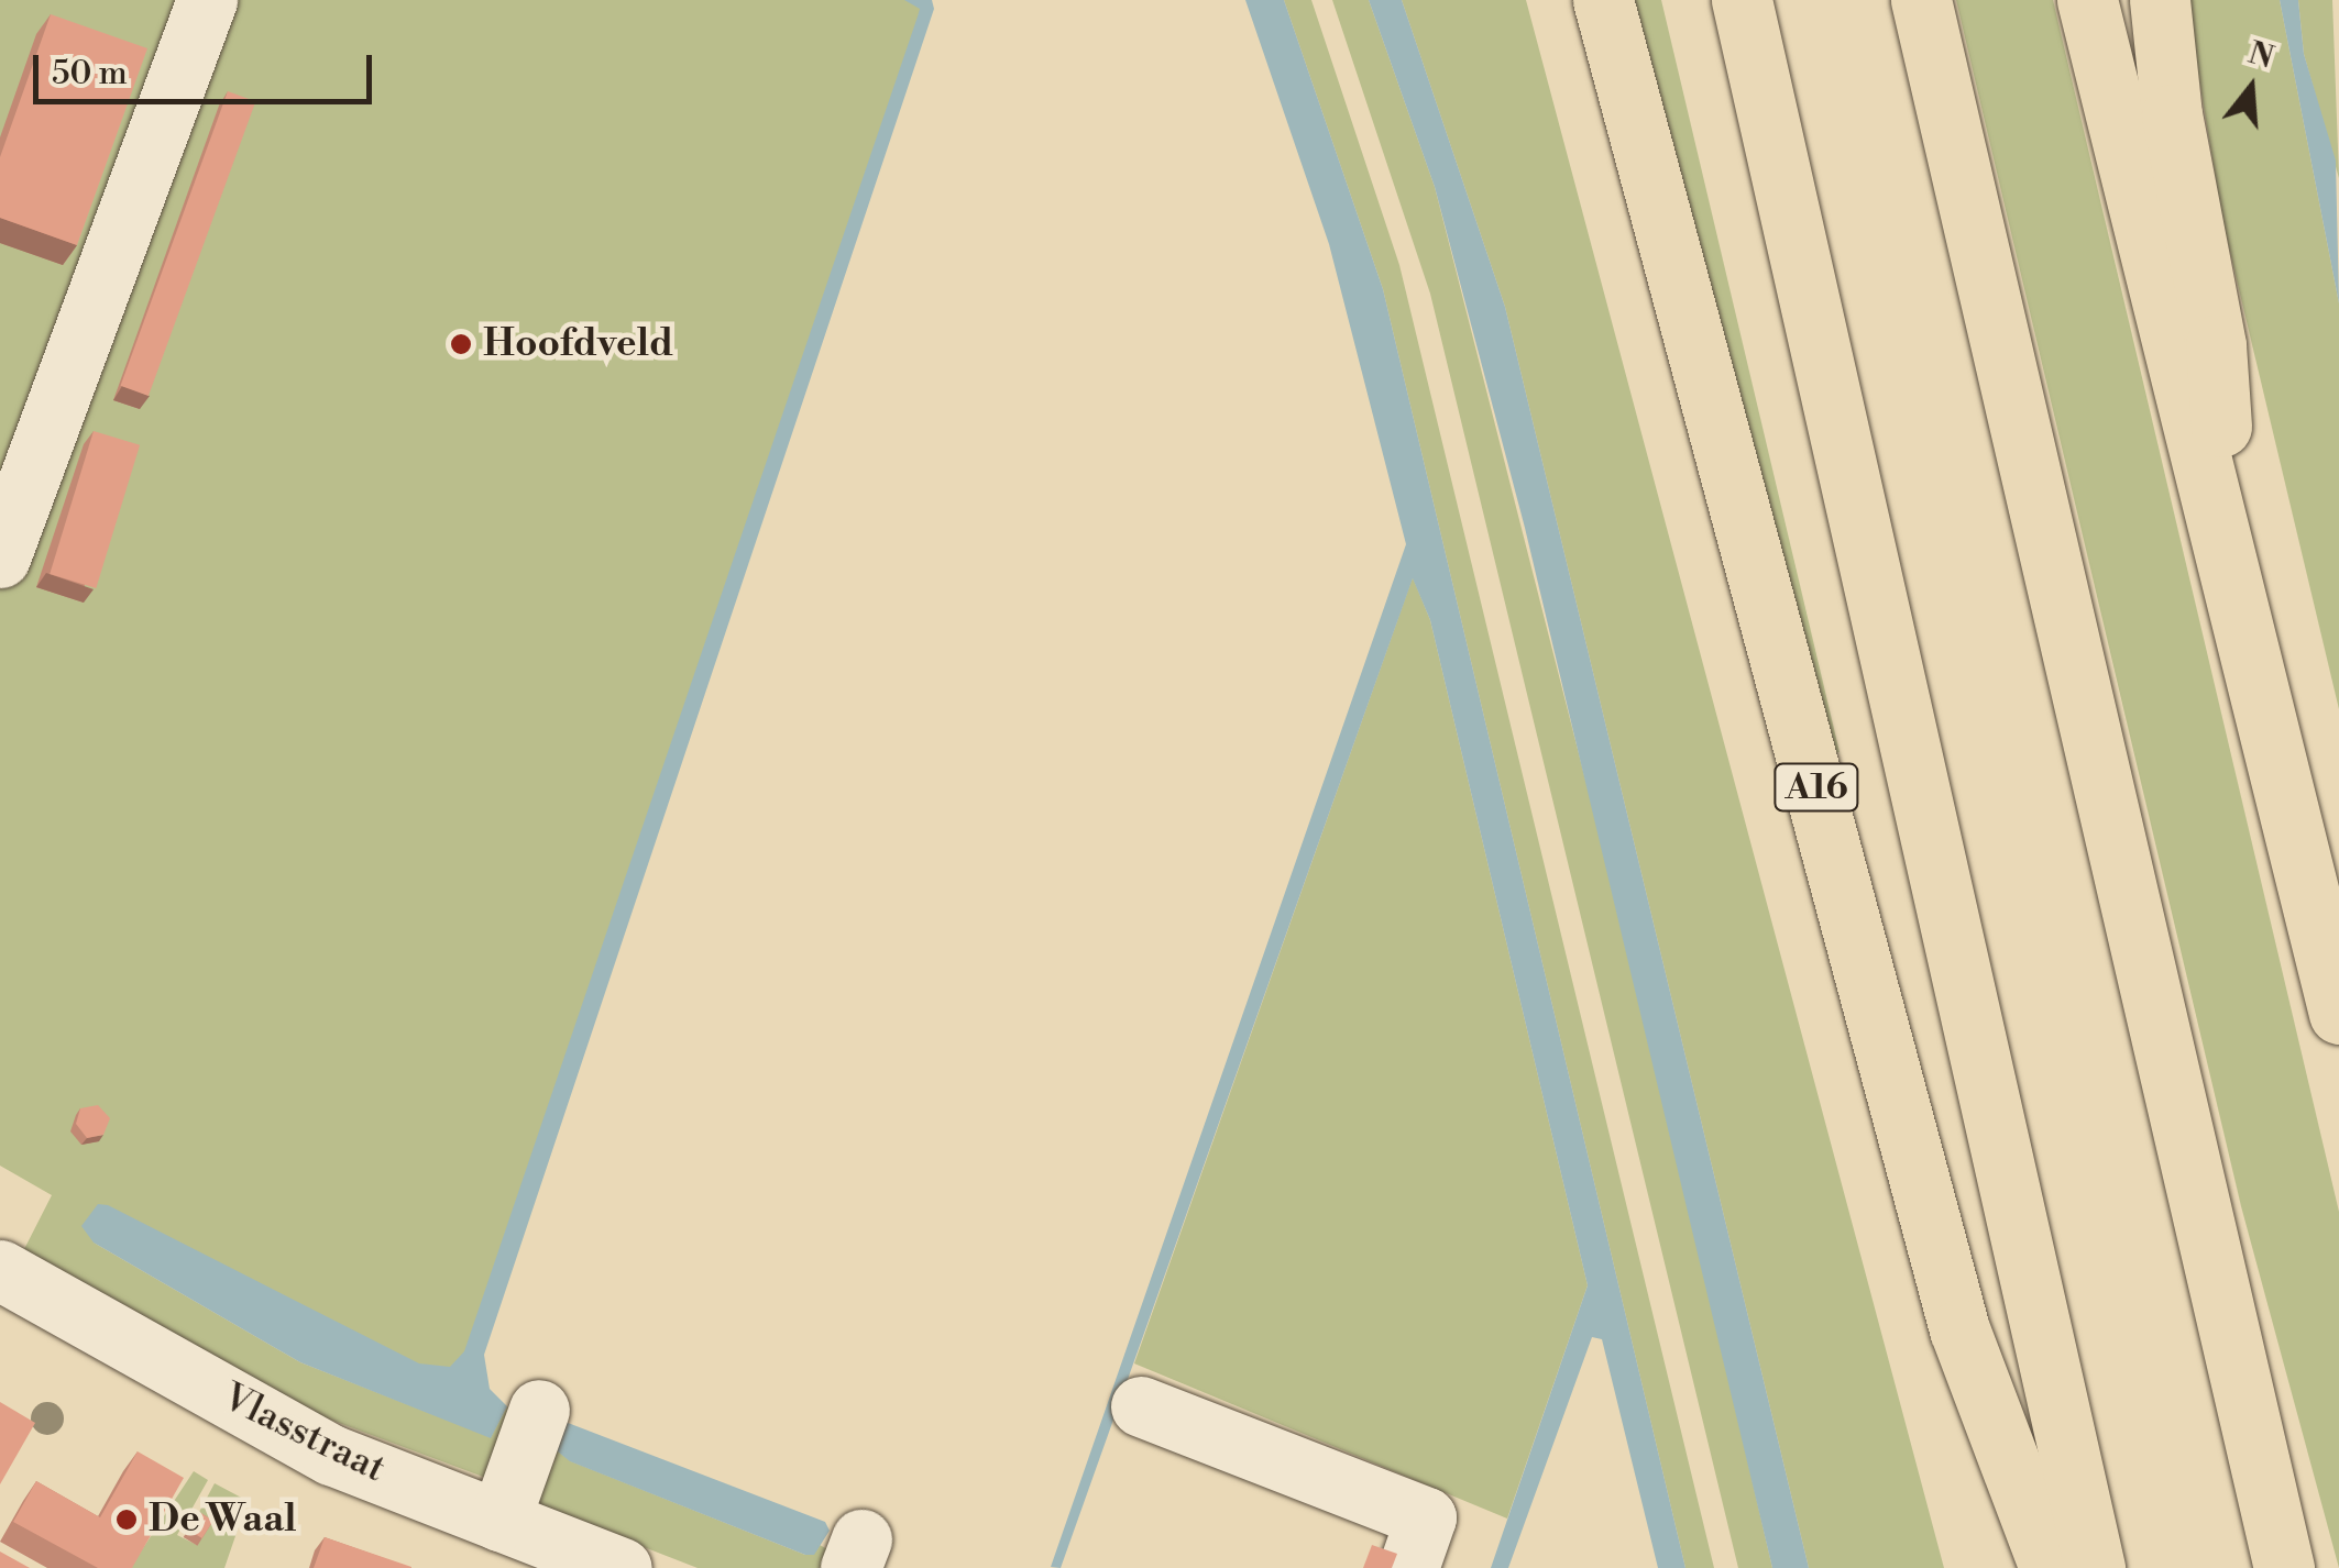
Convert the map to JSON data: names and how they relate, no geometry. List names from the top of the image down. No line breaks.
{"streets":{"highway":["A16"],"street":["Vlasstraat"]},"places":["Hoofdveld","De Waal"],"scale_bar":"50 m","north":"top"}
